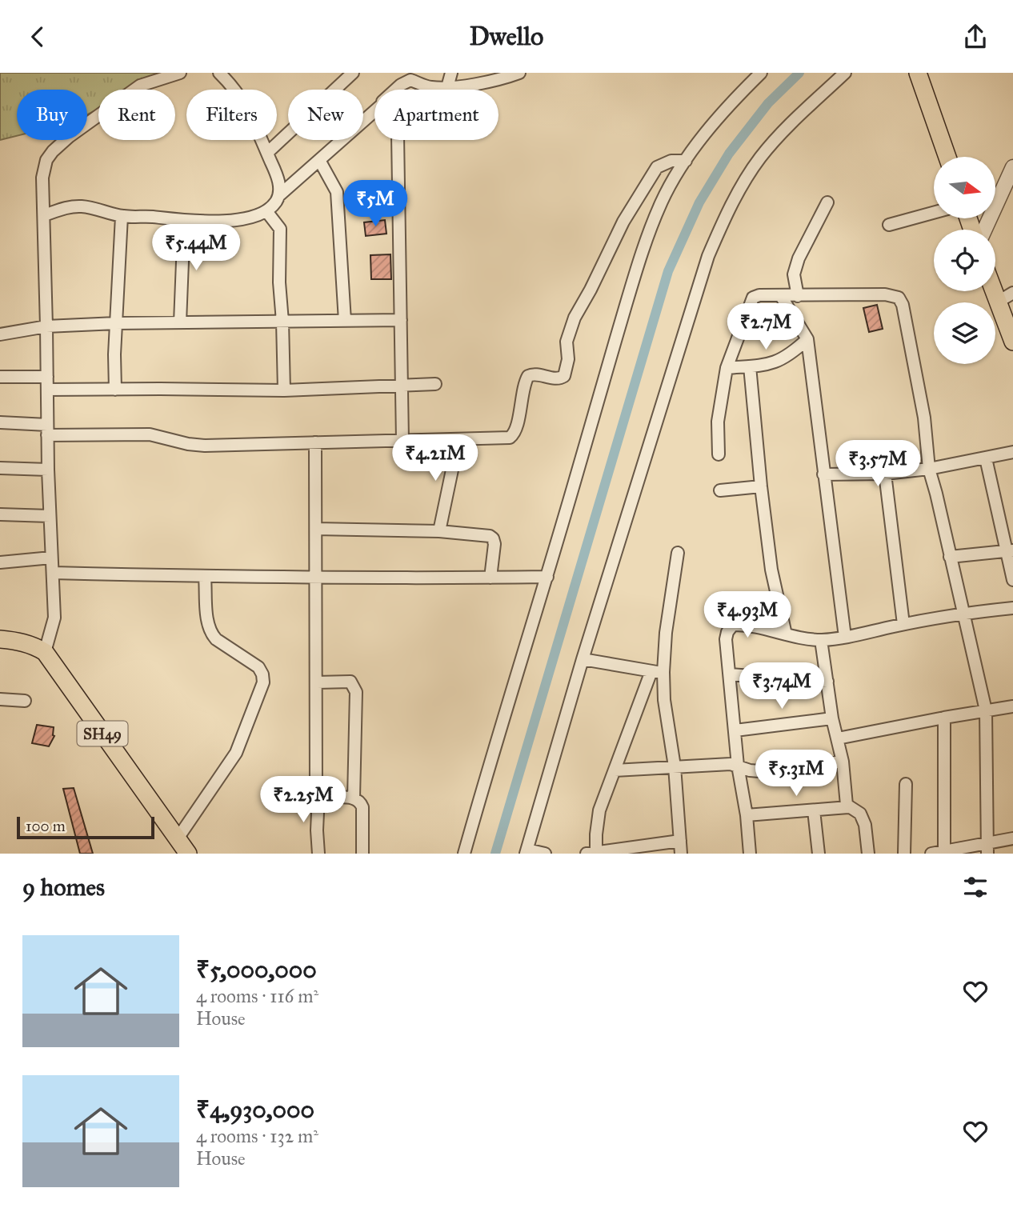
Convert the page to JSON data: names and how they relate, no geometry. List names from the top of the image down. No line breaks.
{"streets":{"main road":["SH49"]},"scale_bar":"100 m","north":"right","page":{"header":"Dwello","chip":["Buy","Rent","Filters","New","Apartment"],"price":["₹5M","₹5.44M","₹2.7M","₹4.21M","₹3.57M","₹4.93M","₹3.74M","₹5.31M","₹2.25M"],"scale":"100 m","heading":"9 homes","list":[{"name":"₹5,000,000","note":"4 rooms · 116 m² · House"},{"name":"₹4,930,000","note":"4 rooms · 132 m² · House"}]}}
